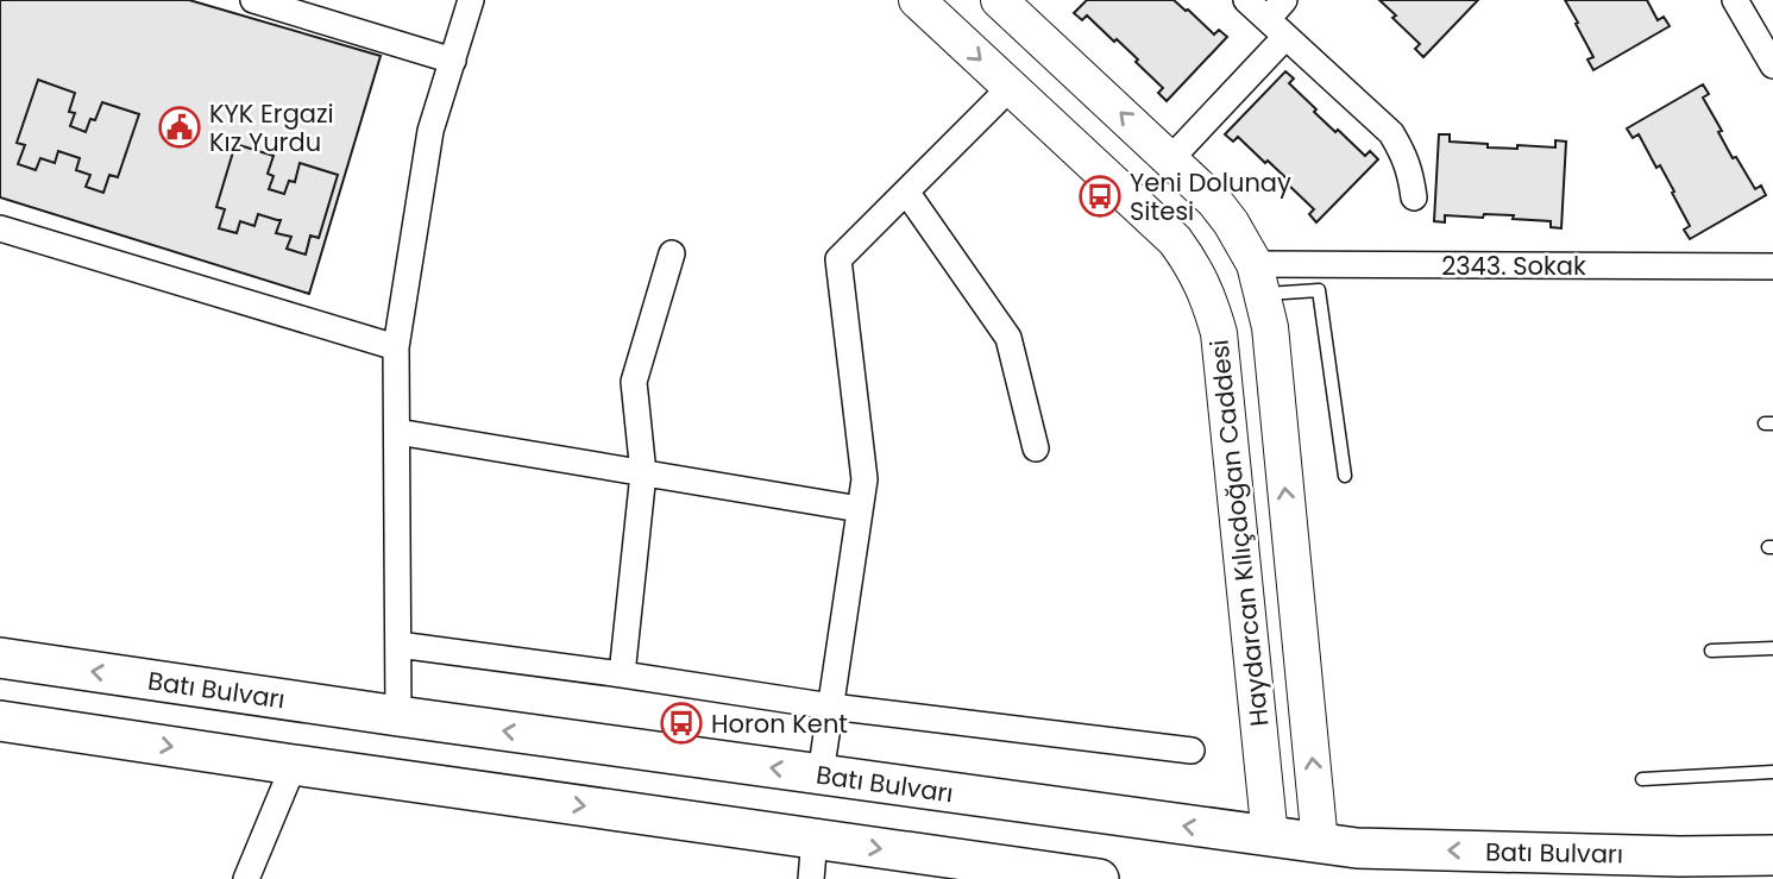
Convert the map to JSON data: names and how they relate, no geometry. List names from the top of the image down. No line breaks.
{"streets":{"main road":["Haydarcan Kılıçdoğan Caddesi","Batı Bulvarı"],"street":["2343. Sokak"]},"crossings":[["2343. Sokak","Haydarcan Kılıçdoğan Caddesi"],["Haydarcan Kılıçdoğan Caddesi","Batı Bulvarı"]],"places":{"public building":["KYK Ergazi Kız Yurdu"],"bus stop":["Yeni Dolunay Sitesi","Horon Kent"]}}
